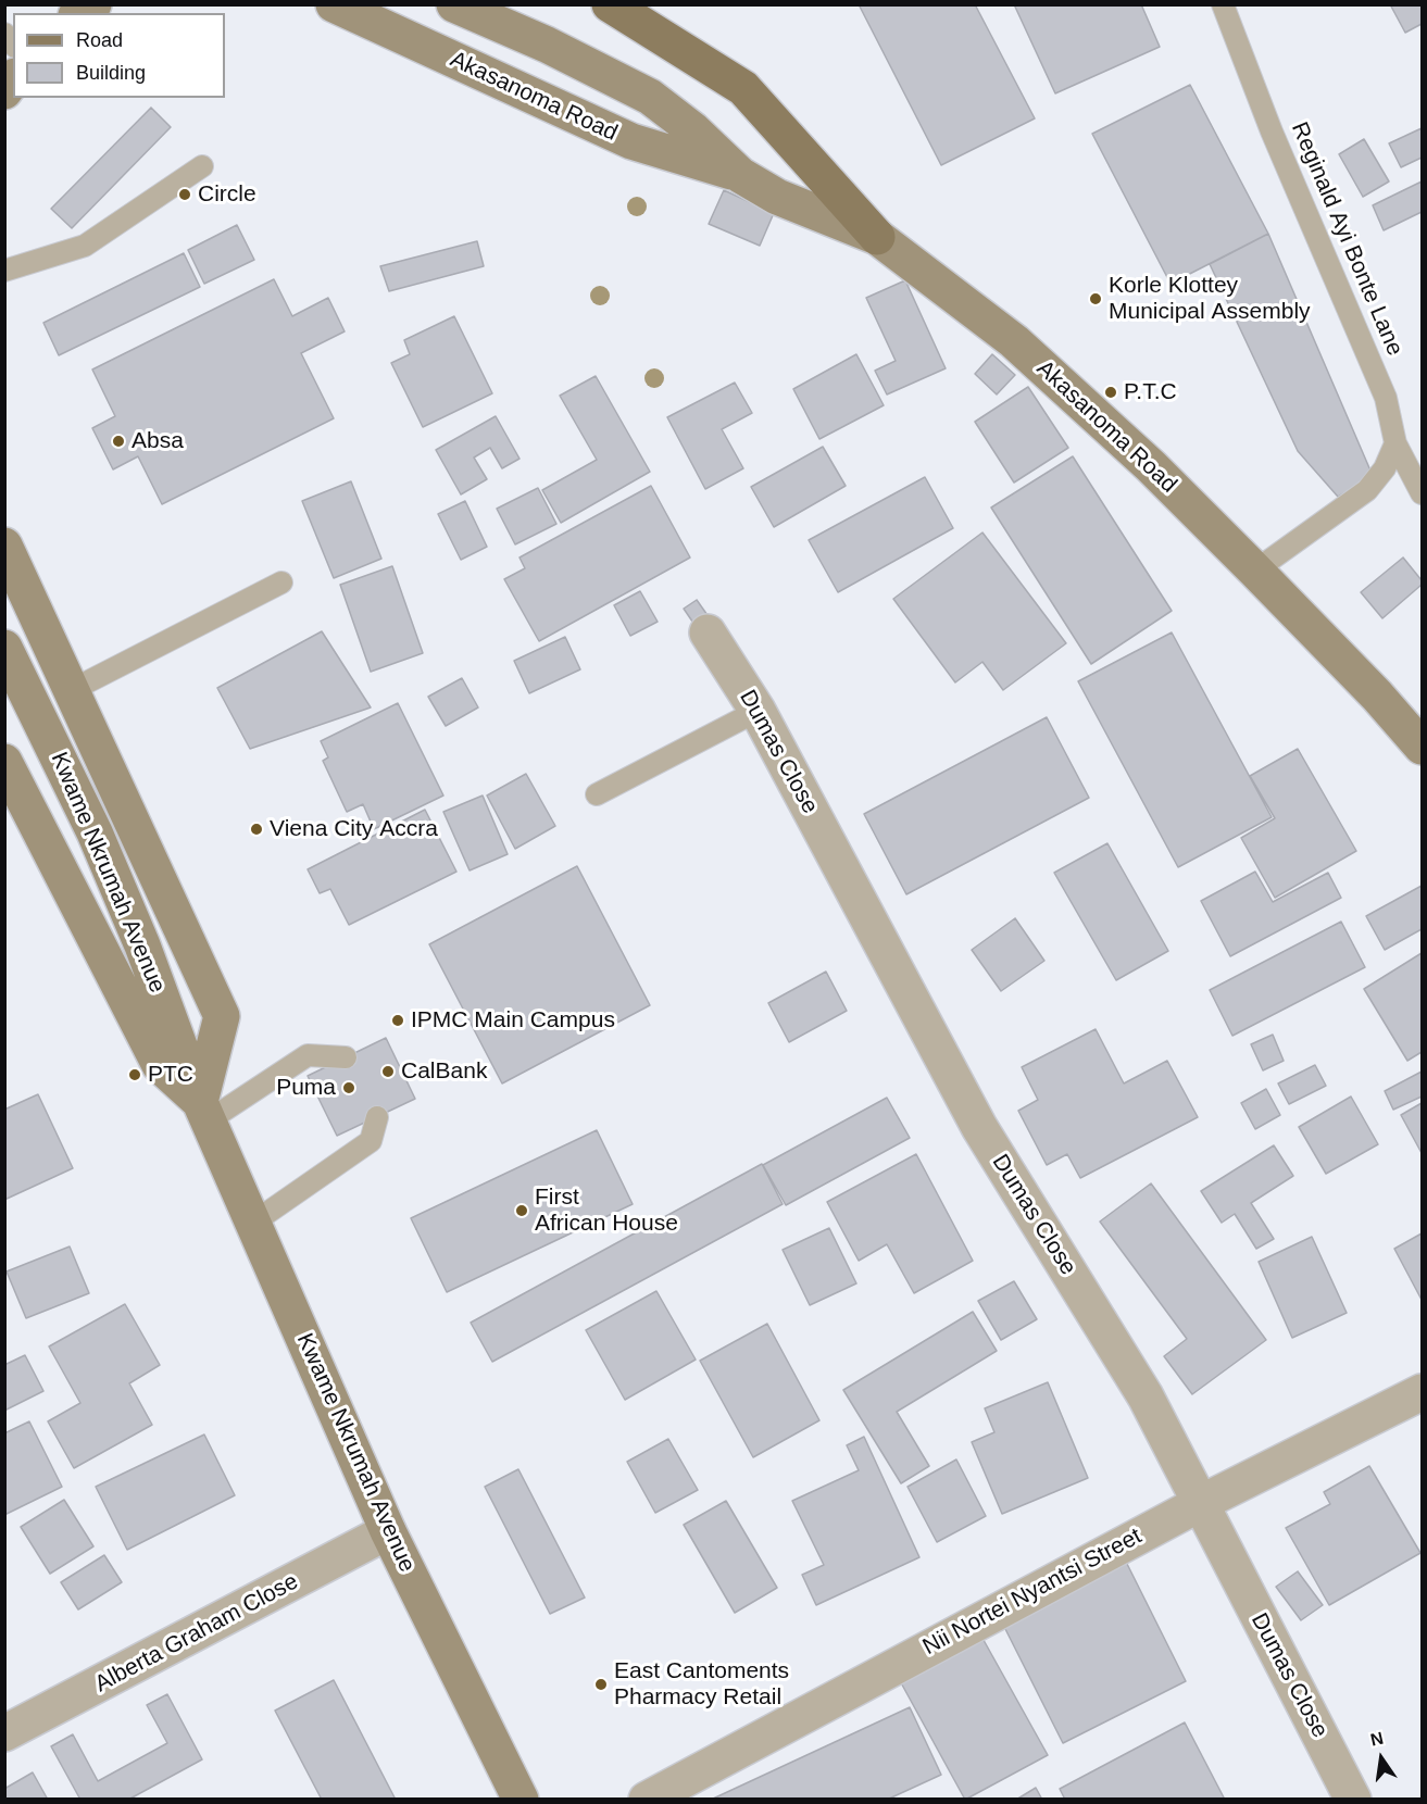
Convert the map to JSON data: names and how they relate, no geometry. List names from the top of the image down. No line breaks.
{"streets":{"main road":["Akasanoma Road","Kwame Nkrumah Avenue"],"street":["Dumas Close","Nii Nortei Nyantsi Street","Alberta Graham Close"],"lane":["Reginald Ayi Bonte Lane"]},"crossings":[["Dumas Close","Nii Nortei Nyantsi Street"],["Kwame Nkrumah Avenue","Alberta Graham Close"]],"places":["Circle","Korle Klottey Municipal Assembly","P.T.C","Absa","Viena City Accra","IPMC Main Campus","CalBank","PTC","Puma","First African House","East Cantoments Pharmacy Retail"],"legend":["Road","Building"],"north":"top"}
